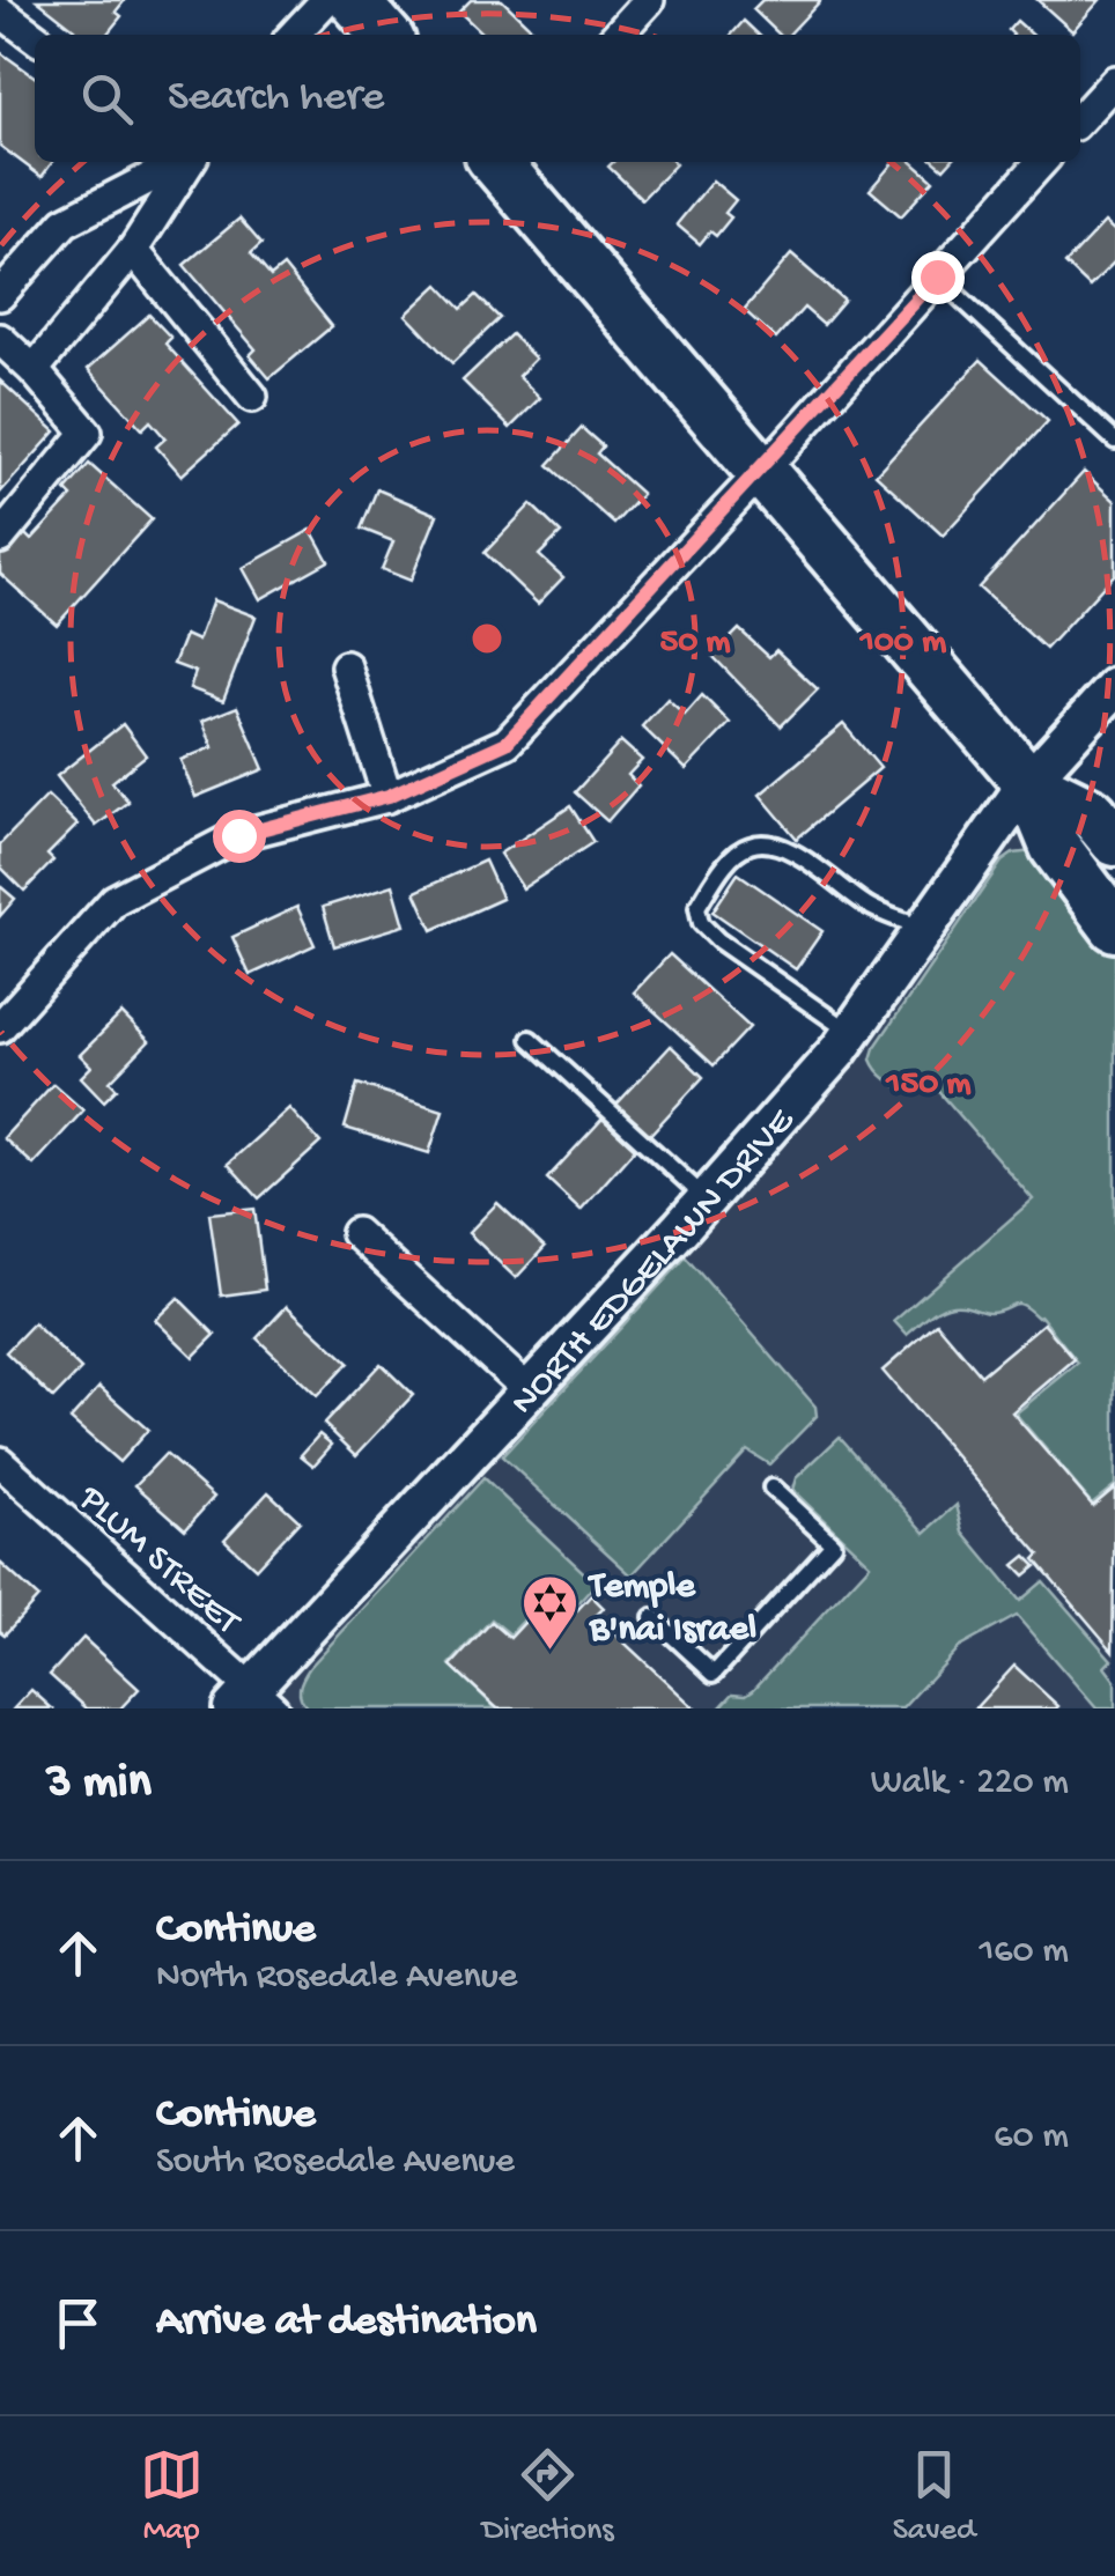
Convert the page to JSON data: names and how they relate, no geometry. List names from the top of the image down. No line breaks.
{"streets":{"street":["NORTH EDGELAWN DRIVE","PLUM STREET"]},"crossings":[["NORTH EDGELAWN DRIVE","PLUM STREET"]],"places":{"synagogue":["Temple B'nai Israel"]},"page":{"search":"Search here","heading":["3 min","Walk · 220 m"],"list":[["Continue","North Rosedale Avenue","160 m"],["Continue","South Rosedale Avenue","60 m"],"Arrive at destination"],"nav":["Map","Directions","Saved"]},"rings":["50 m","100 m","150 m"]}
